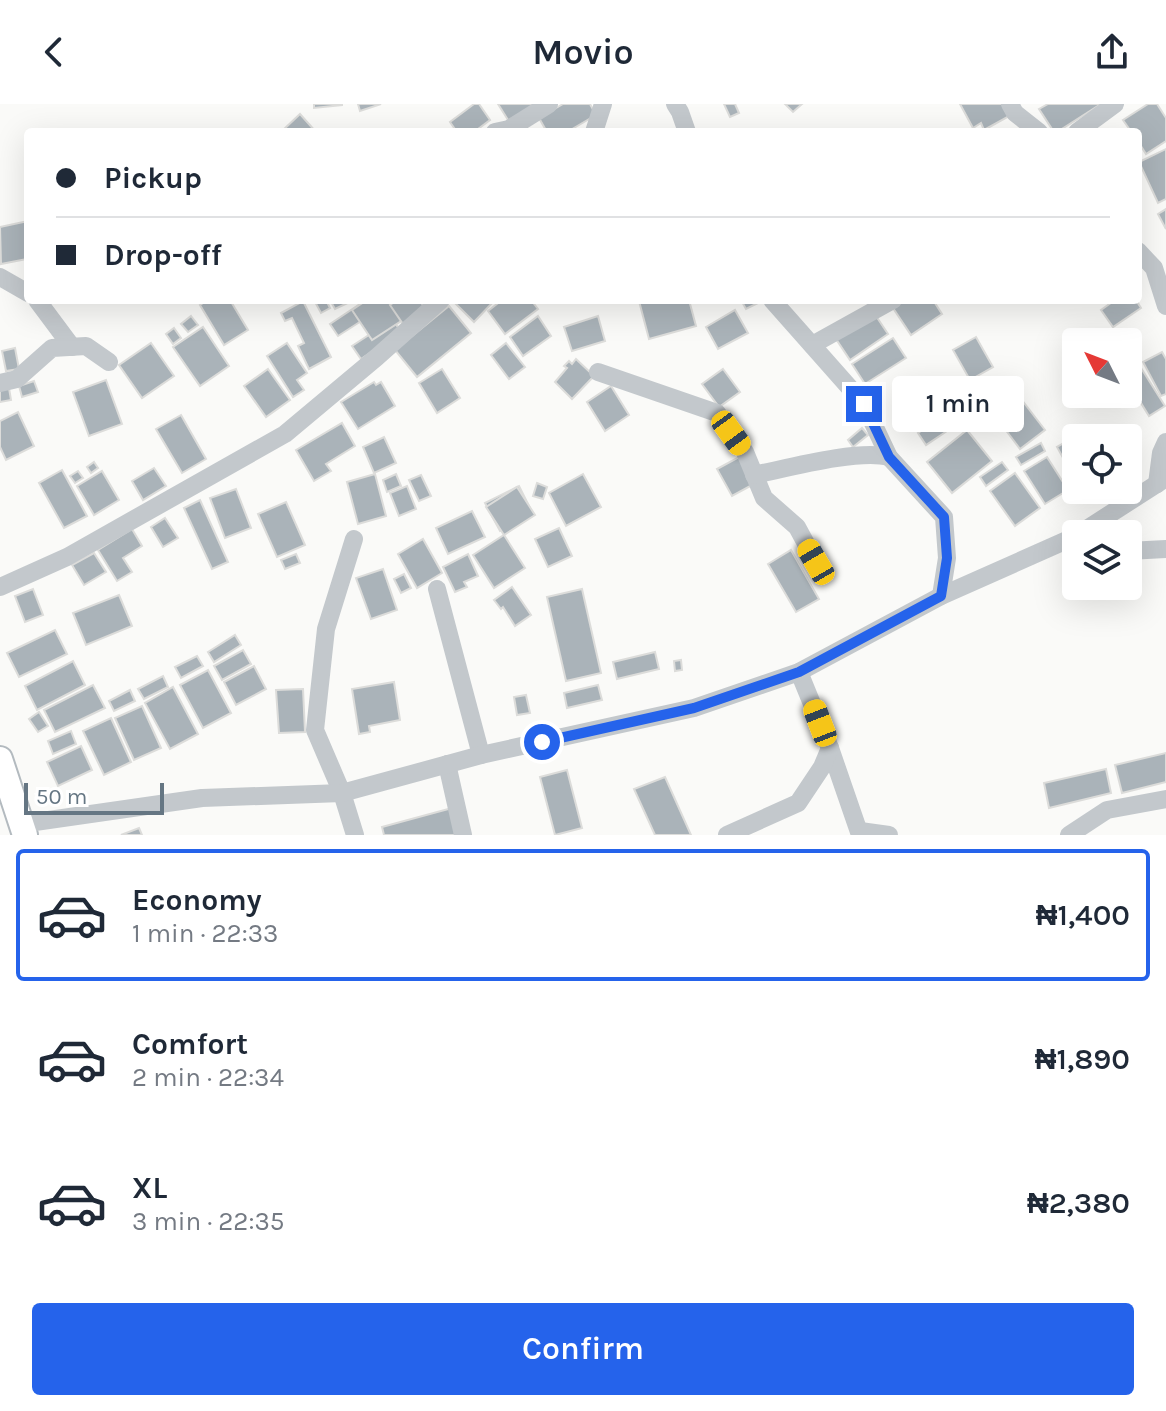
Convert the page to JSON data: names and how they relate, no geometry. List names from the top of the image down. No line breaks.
{"scale_bar":"50 m","north":"top left","page":{"header":"Movio","banner":["Pickup","Drop-off"],"bubble":"1 min","scale":"50 m","list":[{"name":"Economy","note":"1 min · 22:33","value":"₦1,400"},{"name":"Comfort","note":"2 min · 22:34","value":"₦1,890"},{"name":"XL","note":"3 min · 22:35","value":"₦2,380"}],"buttons":"Confirm"}}
